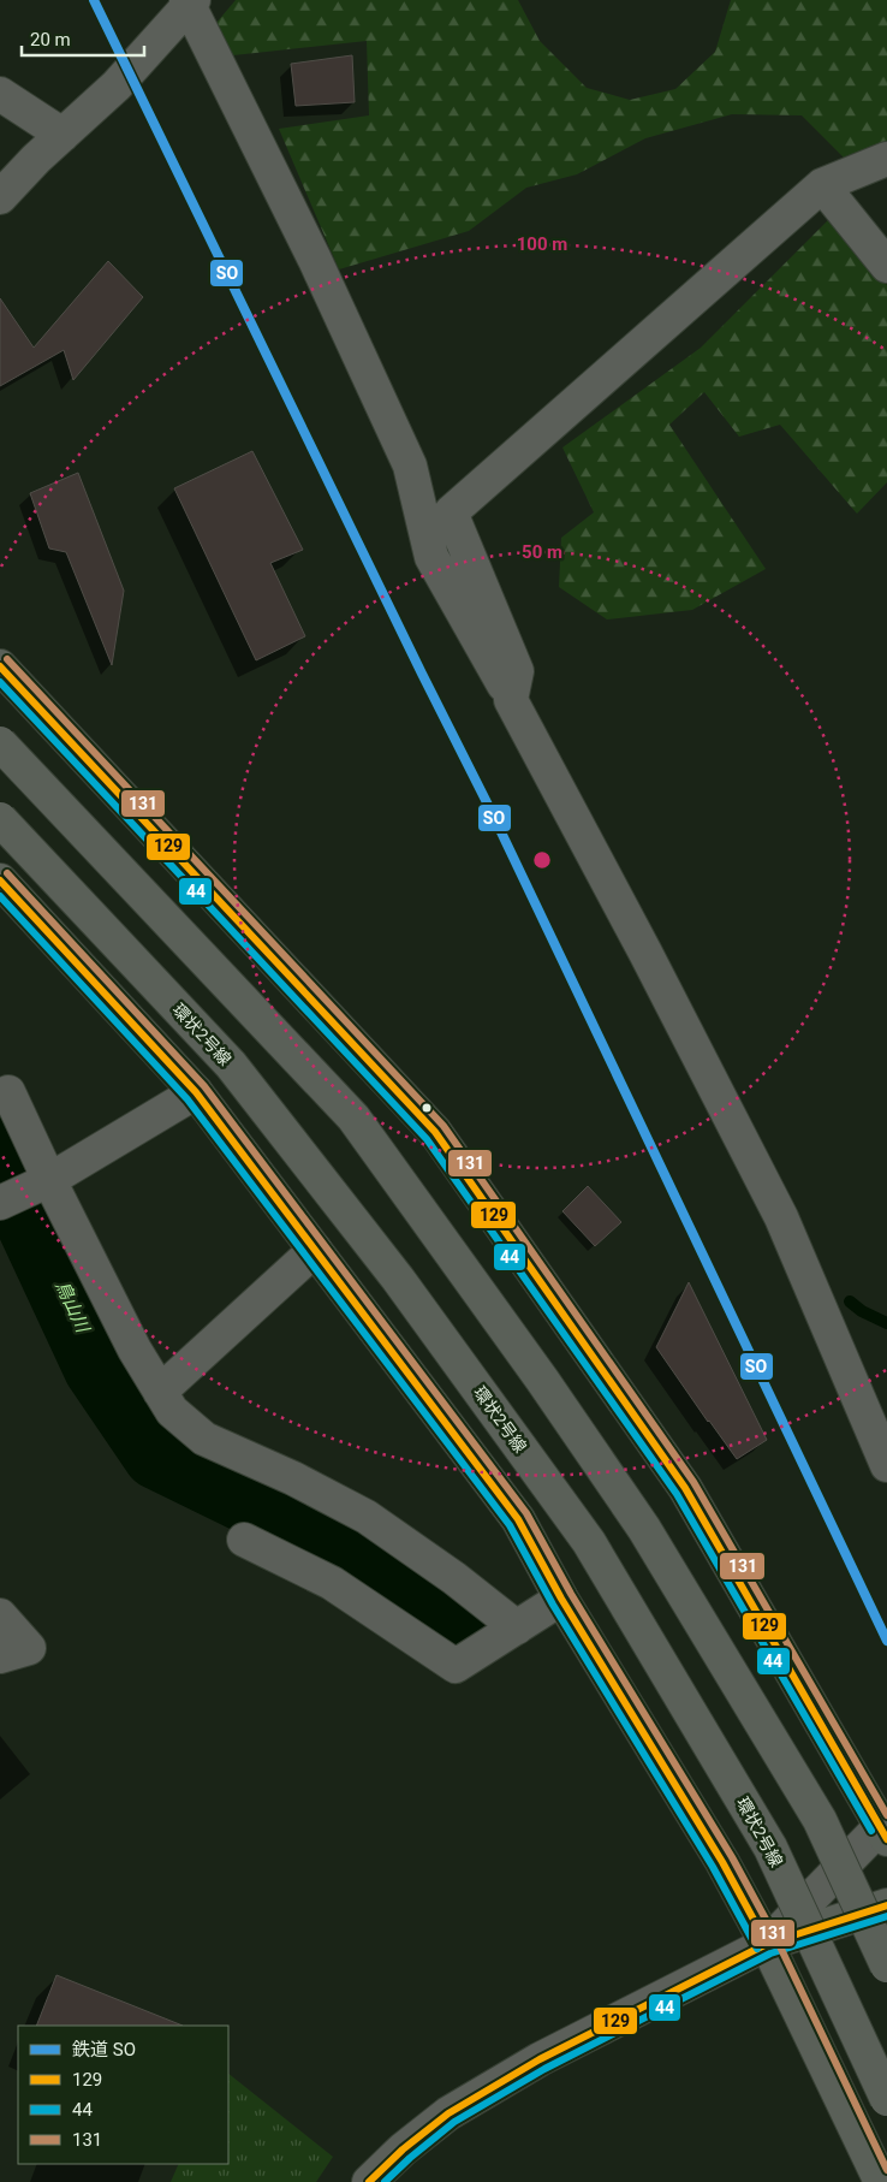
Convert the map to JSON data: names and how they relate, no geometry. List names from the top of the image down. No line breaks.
{"streets":{"main road":["環状2号線"]},"water":["鳥山川"],"lines":["rail line SO","transit line 131","transit line 129","transit line 44"],"legend":["鉄道 SO","129","44","131"],"scale_bar":"20 m","rings":["100 m","50 m"]}
